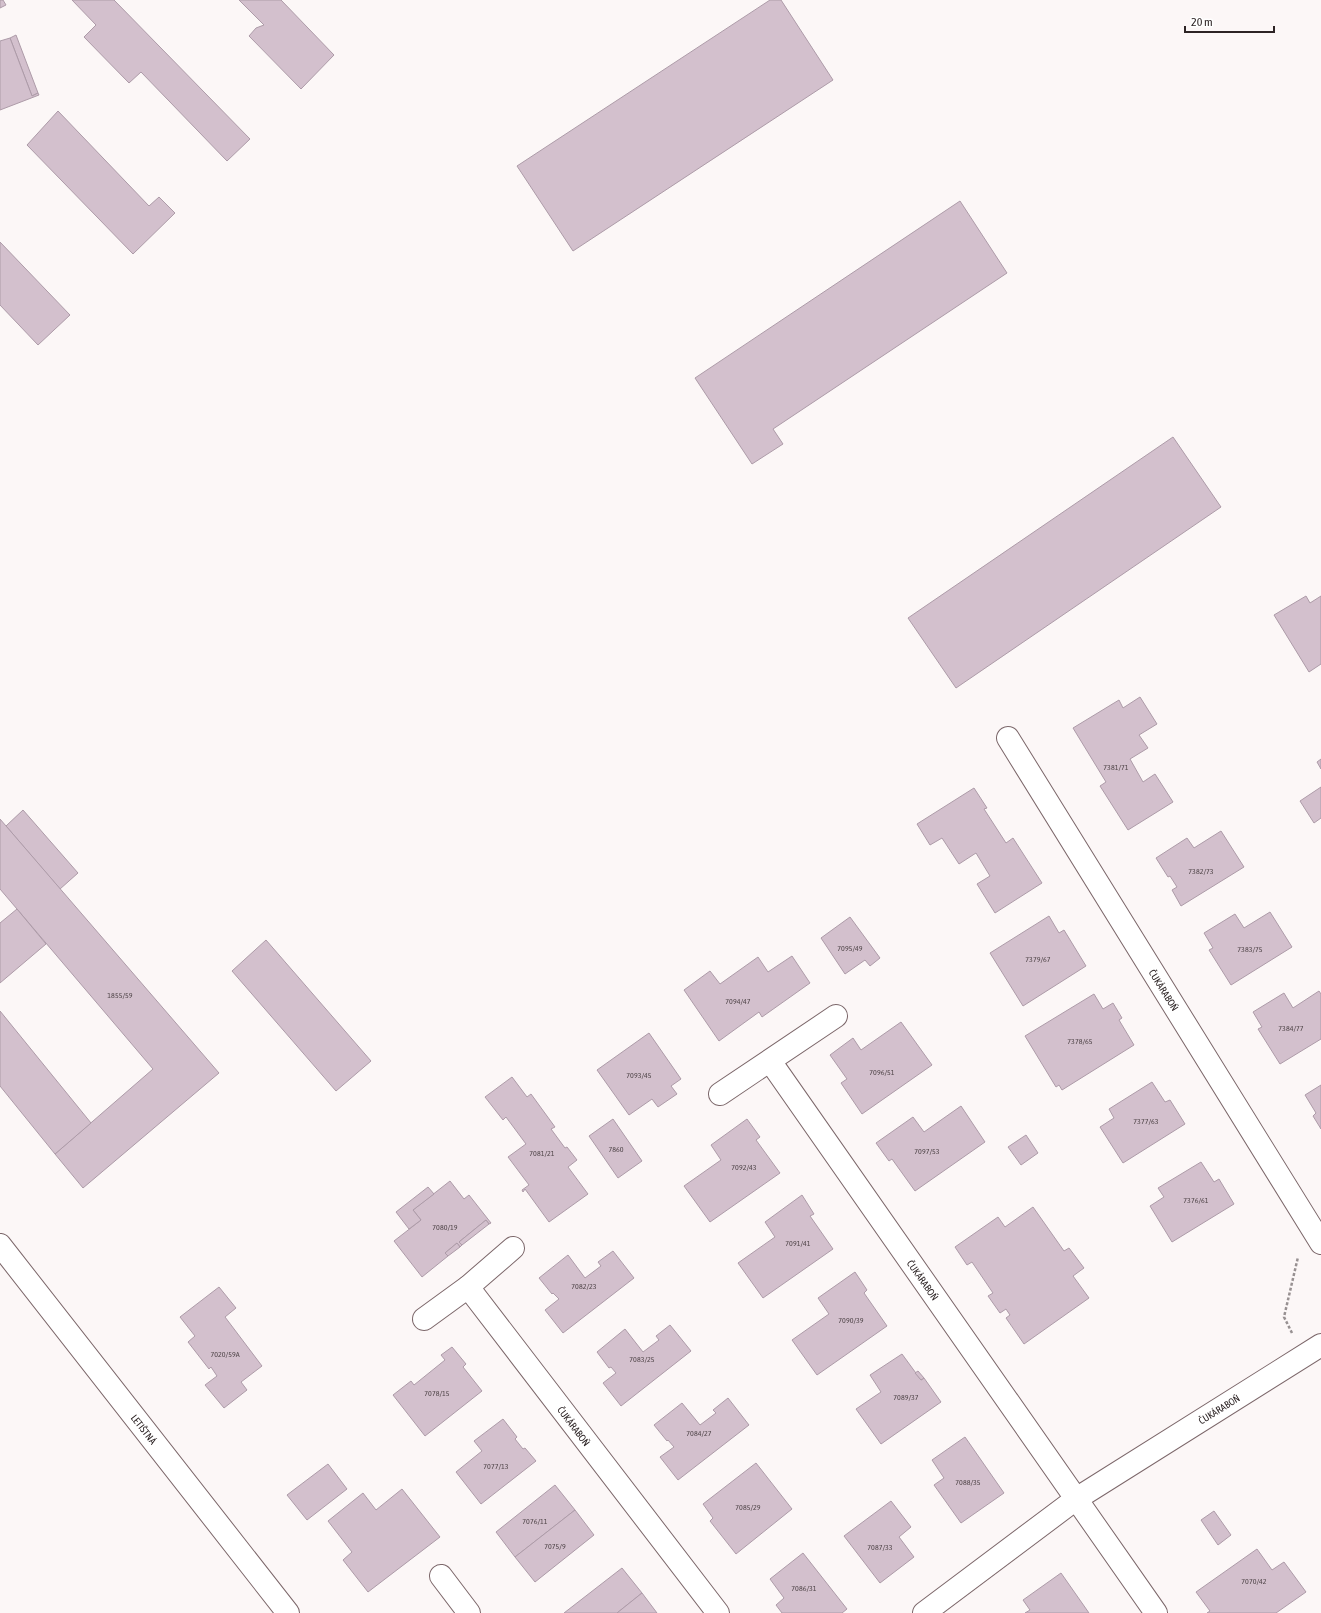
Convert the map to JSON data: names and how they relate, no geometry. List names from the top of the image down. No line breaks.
{"streets":{"street":["ČUKÁRABOŇ","LETIŠTNÁ"]},"house_numbers":["7381/71","7382/73","7095/49","7383/75","7379/67","1855/59","7094/47","7384/77","7378/65","7096/51","7093/45","7377/63","7860","7097/53","7081/21","7092/43","7376/61","7080/19","7091/41","7082/23","7090/39","7020/59A","7083/25","7078/15","7089/37","7084/27","7077/13","7088/35","7085/29","7076/11","7075/9","7087/33","7070/42","7086/31"],"scale_bar":"20 m"}
